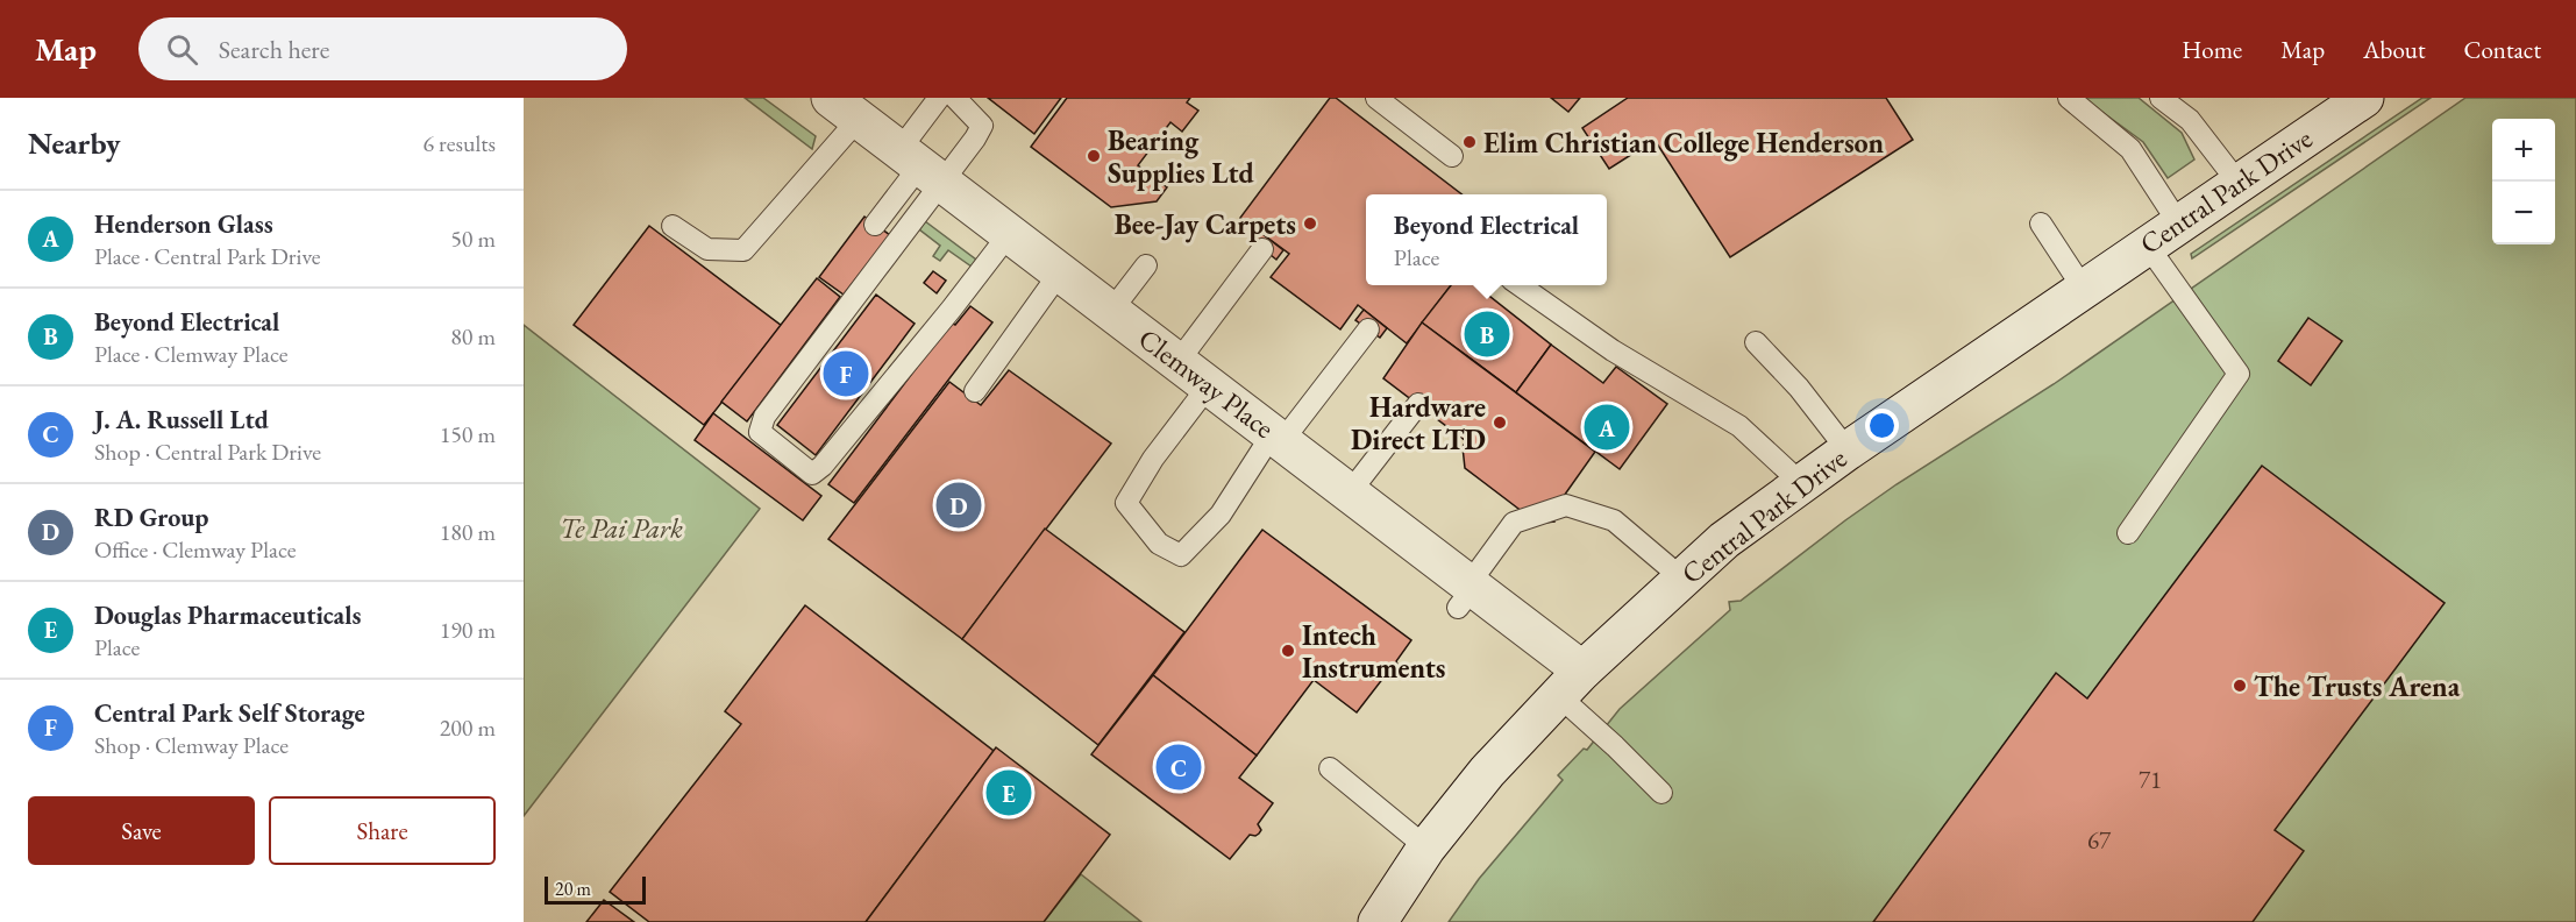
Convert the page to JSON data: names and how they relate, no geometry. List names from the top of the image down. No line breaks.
{"streets":{"main road":["Central Park Drive","Clemway Place"]},"crossings":[["Central Park Drive","Clemway Place"]],"parks":["Te Pai Park"],"places":["Elim Christian College Henderson","Bearing Supplies Ltd","Bee-Jay Carpets","Hardware Direct LTD","Intech Instruments","The Trusts Arena"],"house_numbers":["71","67"],"scale_bar":"20 m","page":{"header":"Map","search":"Search here","nav":["Home","Map","About","Contact"],"heading":["Nearby","6 results"],"map_buttons":["+","−"],"list":[{"mark":"A","name":"Henderson Glass","note":"Place · Central Park Drive","value":"50 m"},{"mark":"B","name":"Beyond Electrical","note":"Place · Clemway Place","value":"80 m"},{"mark":"C","name":"J. A. Russell Ltd","note":"Shop · Central Park Drive","value":"150 m"},{"mark":"D","name":"RD Group","note":"Office · Clemway Place","value":"180 m"},{"mark":"E","name":"Douglas Pharmaceuticals","note":"Place","value":"190 m"},{"mark":"F","name":"Central Park Self Storage","note":"Shop · Clemway Place","value":"200 m"}],"popup":["Beyond Electrical","Place"],"pins":["B","F","A","D","C","E"],"buttons":["Save","Share"],"scale":"20 m"}}
